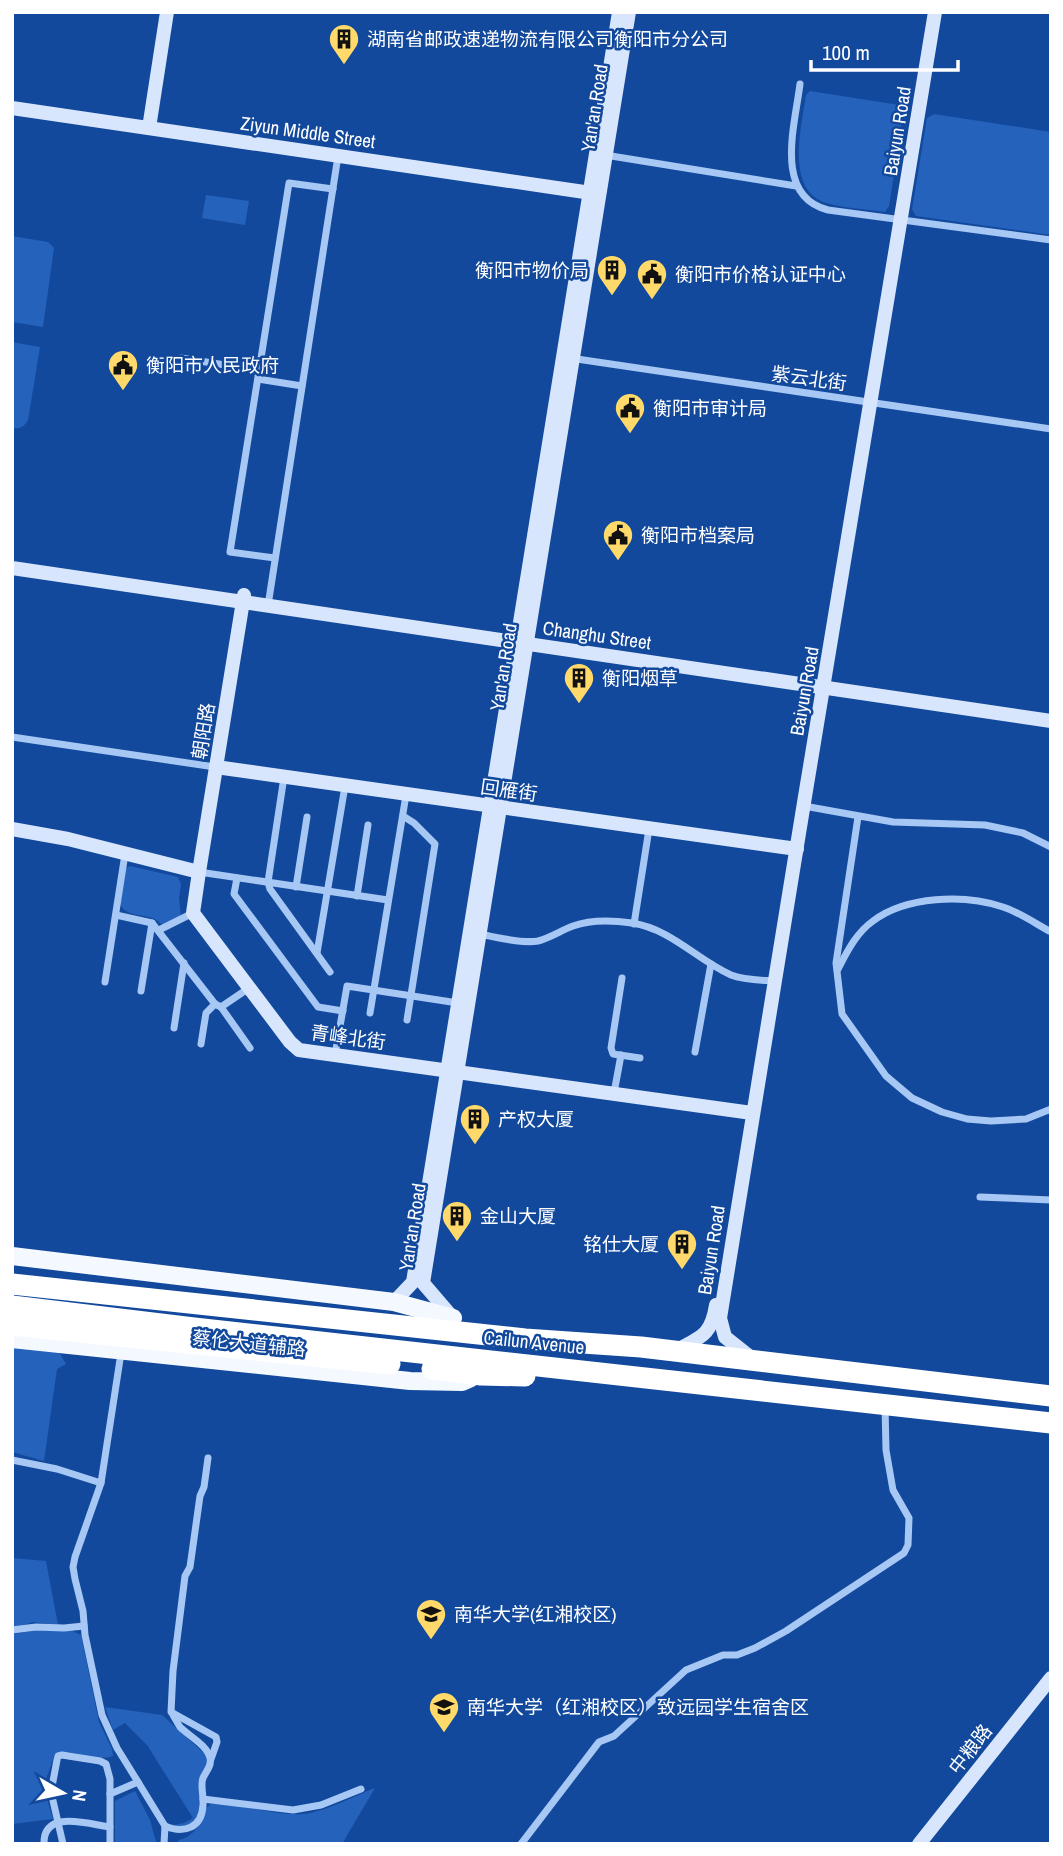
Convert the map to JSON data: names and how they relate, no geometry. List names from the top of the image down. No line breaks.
{"streets":{"highway":["Cailun Avenue"],"main road":["蔡伦大道辅路"],"street":["Yan'an Road","Baiyun Road","Ziyun Middle Street","紫云北街","Changhu Street","朝阳路","回雁街","青峰北街","中粮路"]},"crossings":[["Yan'an Road","Ziyun Middle Street"],["Yan'an Road","紫云北街"],["Yan'an Road","Changhu Street"],["Yan'an Road","回雁街"],["Yan'an Road","青峰北街"],["Baiyun Road","紫云北街"],["Baiyun Road","Changhu Street"],["Baiyun Road","回雁街"],["Baiyun Road","青峰北街"],["Baiyun Road","Cailun Avenue"],["Changhu Street","朝阳路"],["朝阳路","回雁街"]],"places":{"building":["湖南省邮政速递物流有限公司衡阳市分公司","衡阳市物价局","衡阳烟草","产权大厦","金山大厦","铭仕大厦"],"public building":["衡阳市价格认证中心","衡阳市人民政府","衡阳市审计局","衡阳市档案局"],"school or university":["南华大学(红湘校区)","南华大学（红湘校区）致远园学生宿舍区"]},"scale_bar":"100 m","north":"right"}
